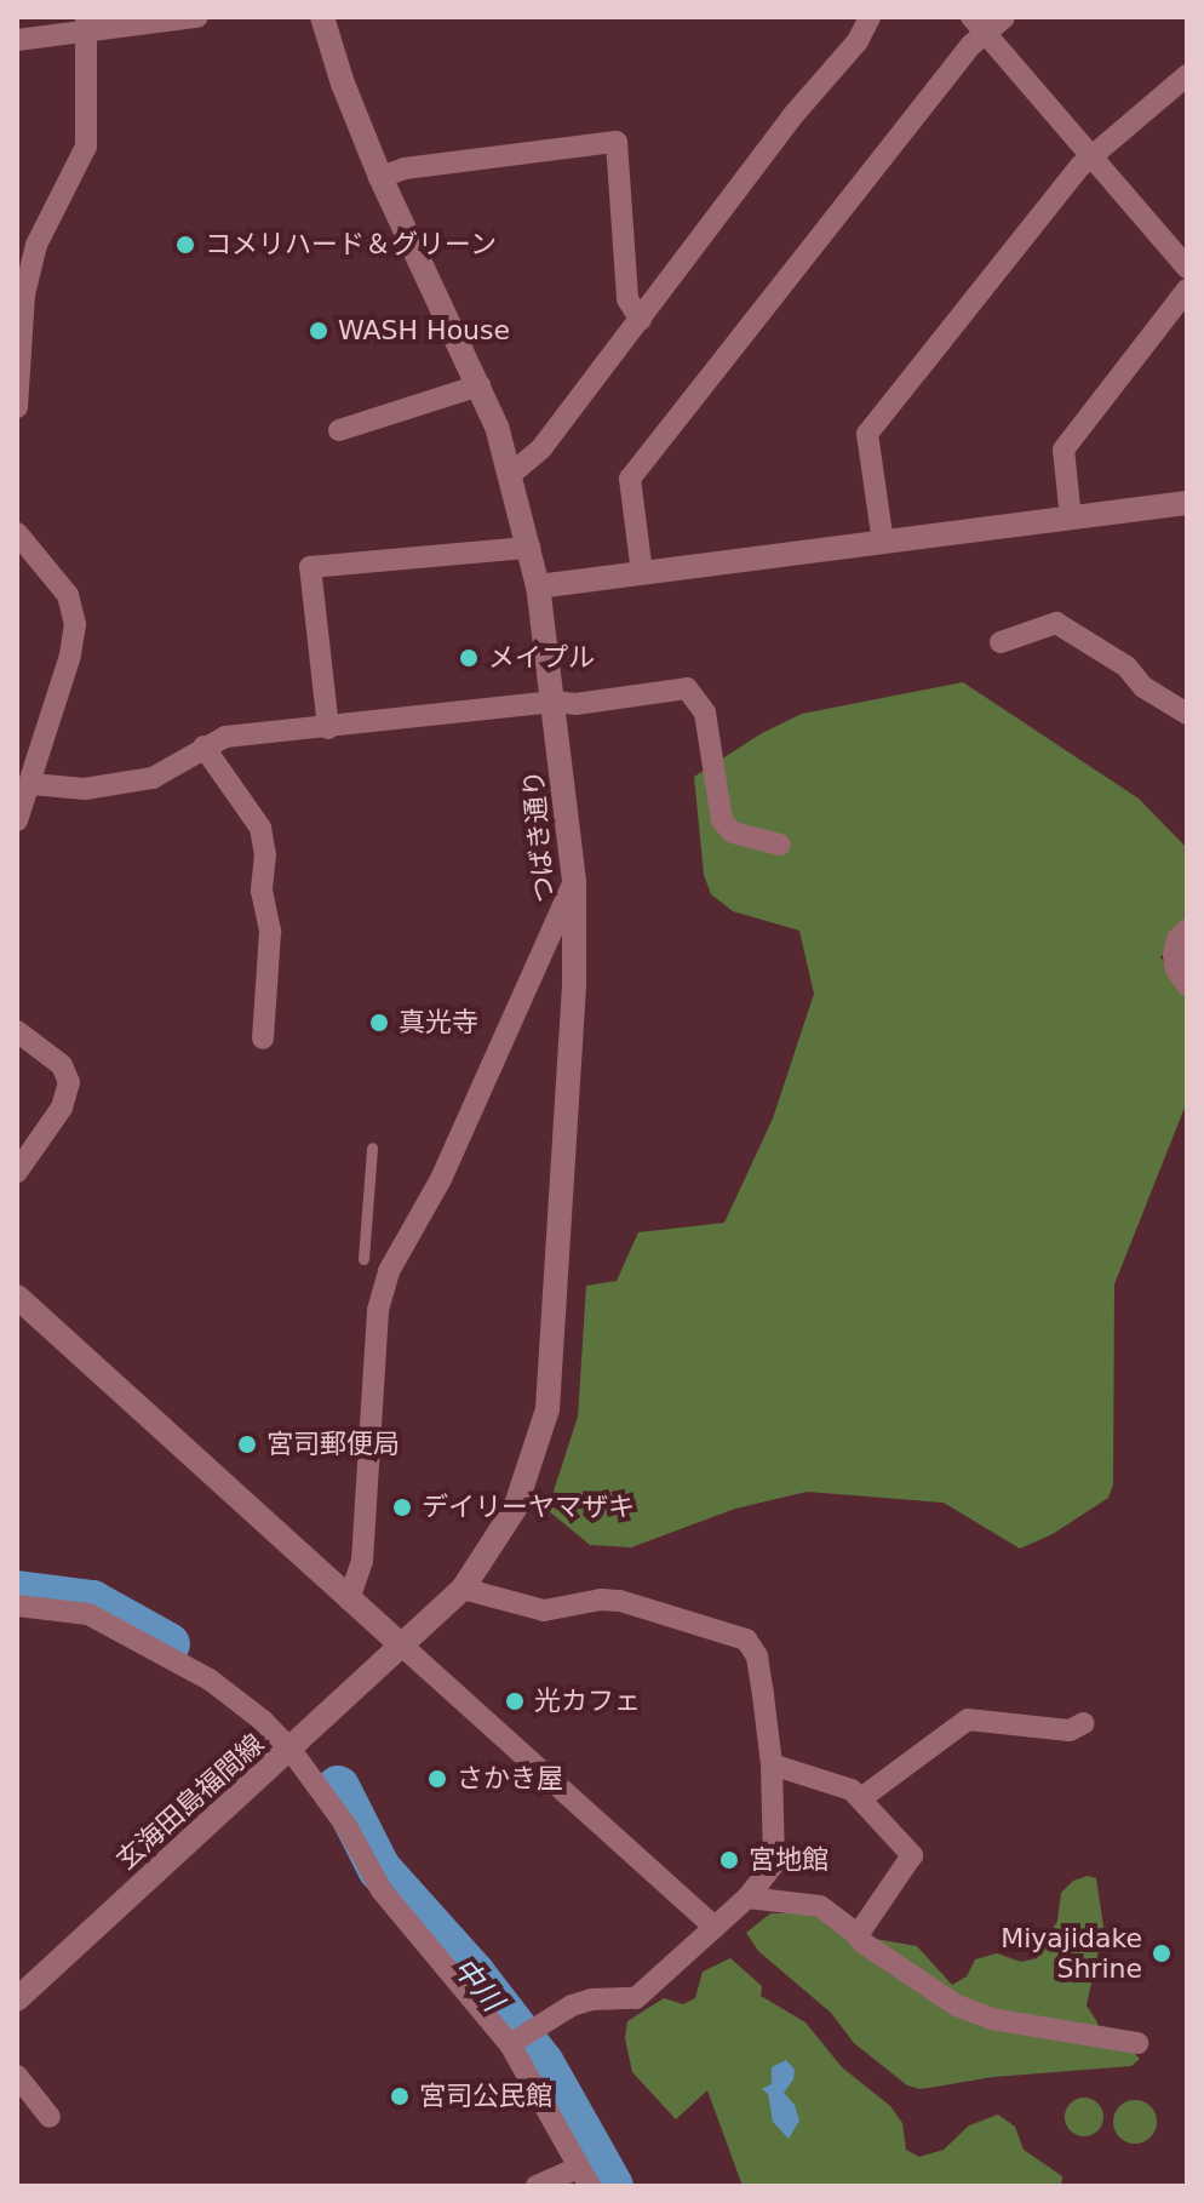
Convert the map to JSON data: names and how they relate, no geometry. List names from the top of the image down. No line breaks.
{"streets":{"main road":["つばき通り","玄海田島福間線"]},"crossings":[["つばき通り","玄海田島福間線"]],"water":["中川"],"places":["コメリハード＆グリーン","WASH House","メイプル","真光寺","宮司郵便局","デイリーヤマザキ","光カフェ","さかき屋","宮地館","Miyajidake Shrine","宮司公民館"]}
